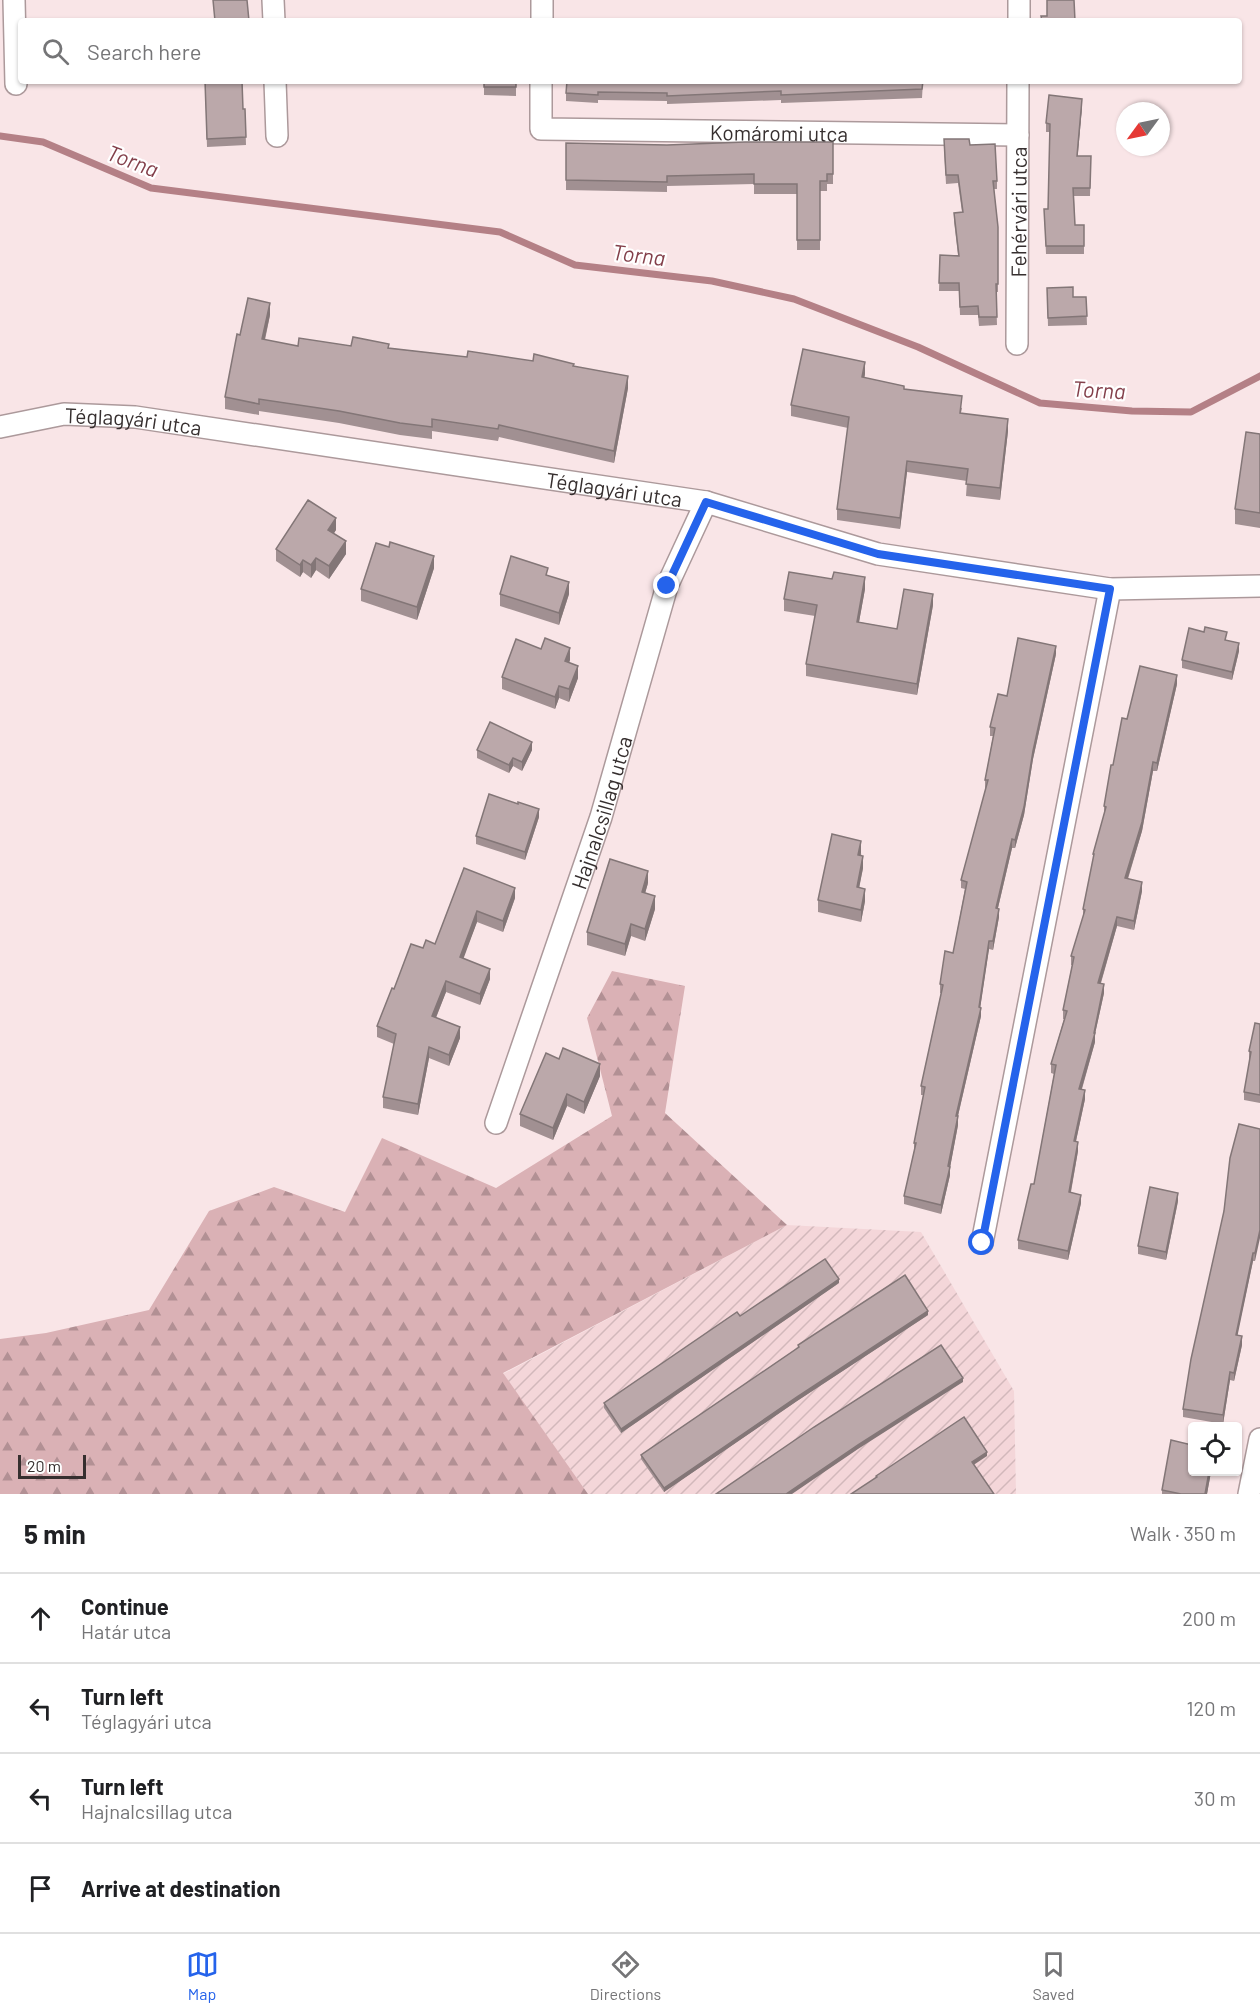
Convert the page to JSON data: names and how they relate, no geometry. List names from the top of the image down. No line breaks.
{"streets":{"street":["Komáromi utca","Fehérvári utca","Téglagyári utca","Hajnalcsillag utca"]},"crossings":[["Komáromi utca","Fehérvári utca"],["Téglagyári utca","Hajnalcsillag utca"]],"water":["Torna"],"scale_bar":"20 m","north":"bottom left","page":{"search":"Search here","scale":"20 m","heading":["5 min","Walk · 350 m"],"list":[["Continue","Határ utca","200 m"],["Turn left","Téglagyári utca","120 m"],["Turn left","Hajnalcsillag utca","30 m"],"Arrive at destination"],"nav":["Map","Directions","Saved"]}}
